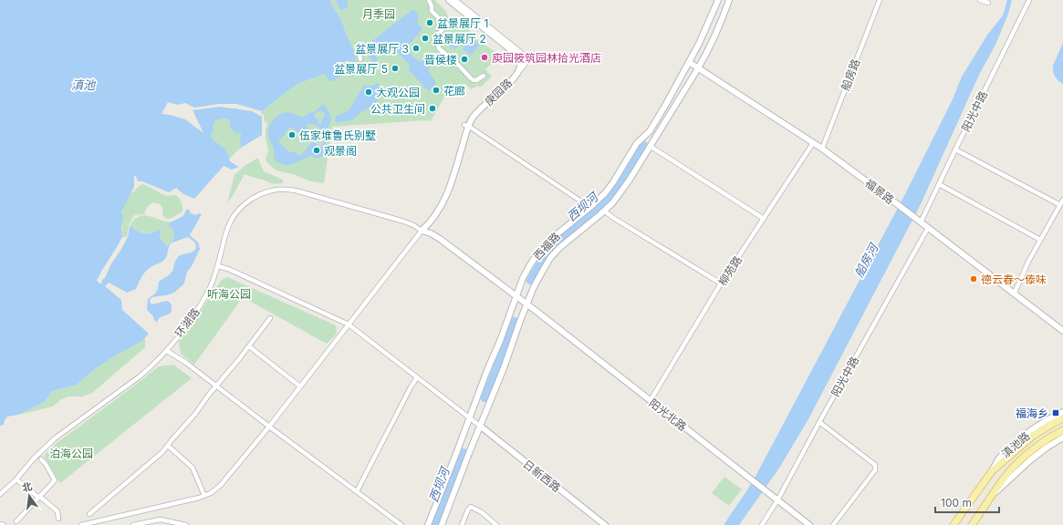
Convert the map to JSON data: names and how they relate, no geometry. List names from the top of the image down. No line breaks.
{"streets":{"main road":["滇池路"],"street":["船房路","庚园路","阳光中路","福景路","西福路","柳苑路","环湖路","阳光北路","日新西路"]},"crossings":[["船房路","福景路"],["庚园路","环湖路"],["庚园路","阳光北路"],["阳光中路","福景路"],["阳光中路","阳光北路"],["福景路","西福路"],["福景路","柳苑路"],["西福路","阳光北路"],["西福路","日新西路"],["柳苑路","阳光北路"],["环湖路","阳光北路"]],"water":["滇池","西坝河","船房河"],"parks":["月季园","听海公园","泊海公园"],"places":{"other":["盆景展厅 1","盆景展厅 2","盆景展厅 3","庾园筱筑园林拾光酒店","晋侯楼","盆景展厅 5","花廊","大观公园","公共卫生间","伍家堆鲁氏别墅","观景阁","德云春～傣味"],"transit":["福海乡"]},"scale_bar":"100 m","north":"top"}
